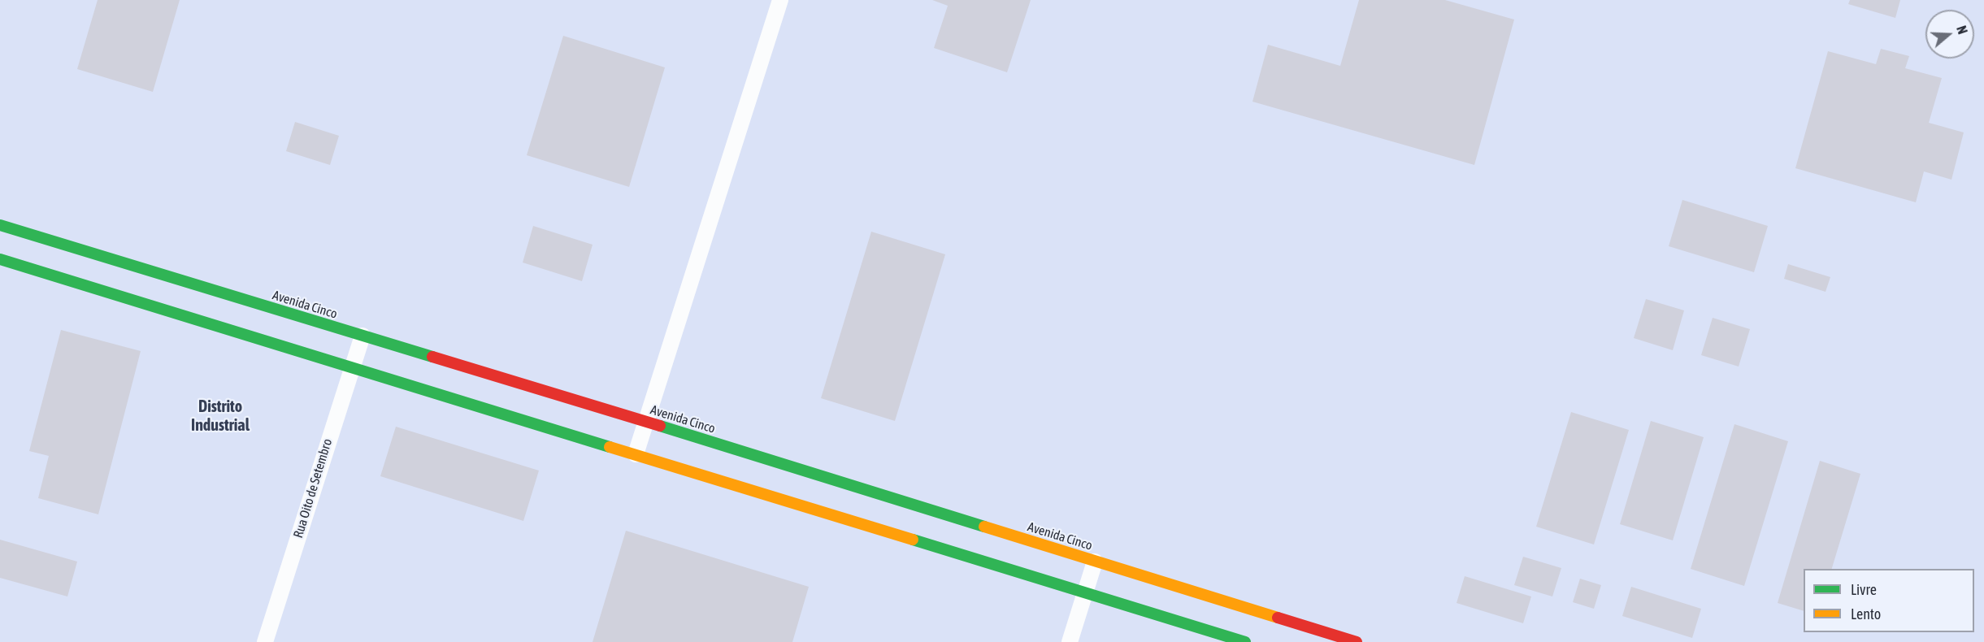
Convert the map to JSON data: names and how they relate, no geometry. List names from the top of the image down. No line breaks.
{"streets":{"street":["Avenida Cinco","Rua Oito de Setembro"]},"crossings":[["Avenida Cinco","Rua Oito de Setembro"]],"districts":["Distrito Industrial"],"legend":["Livre","Lento"],"north":"right"}
